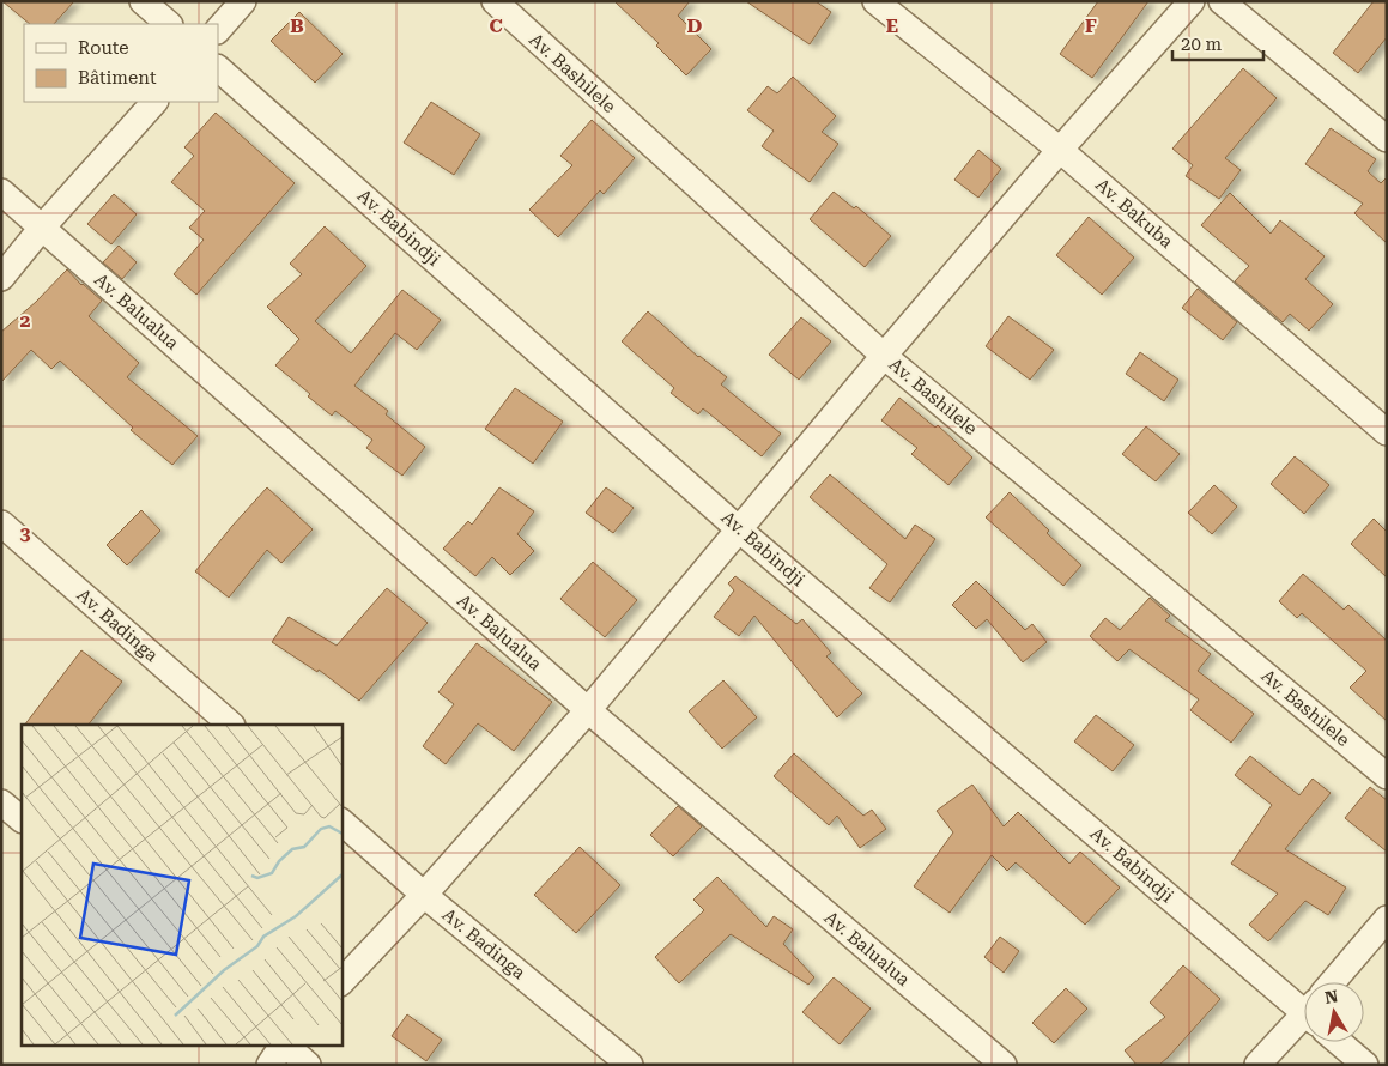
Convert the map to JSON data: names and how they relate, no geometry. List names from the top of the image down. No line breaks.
{"streets":{"street":["Av. Bashilele","Av. Bakuba","Av. Babindji","Av. Balualua","Av. Badinga"]},"legend":["Route","Bâtiment"],"scale_bar":"20 m","north":"top","grid":{"columns":["B","C","D","E","F"],"rows":["2","3"]}}
